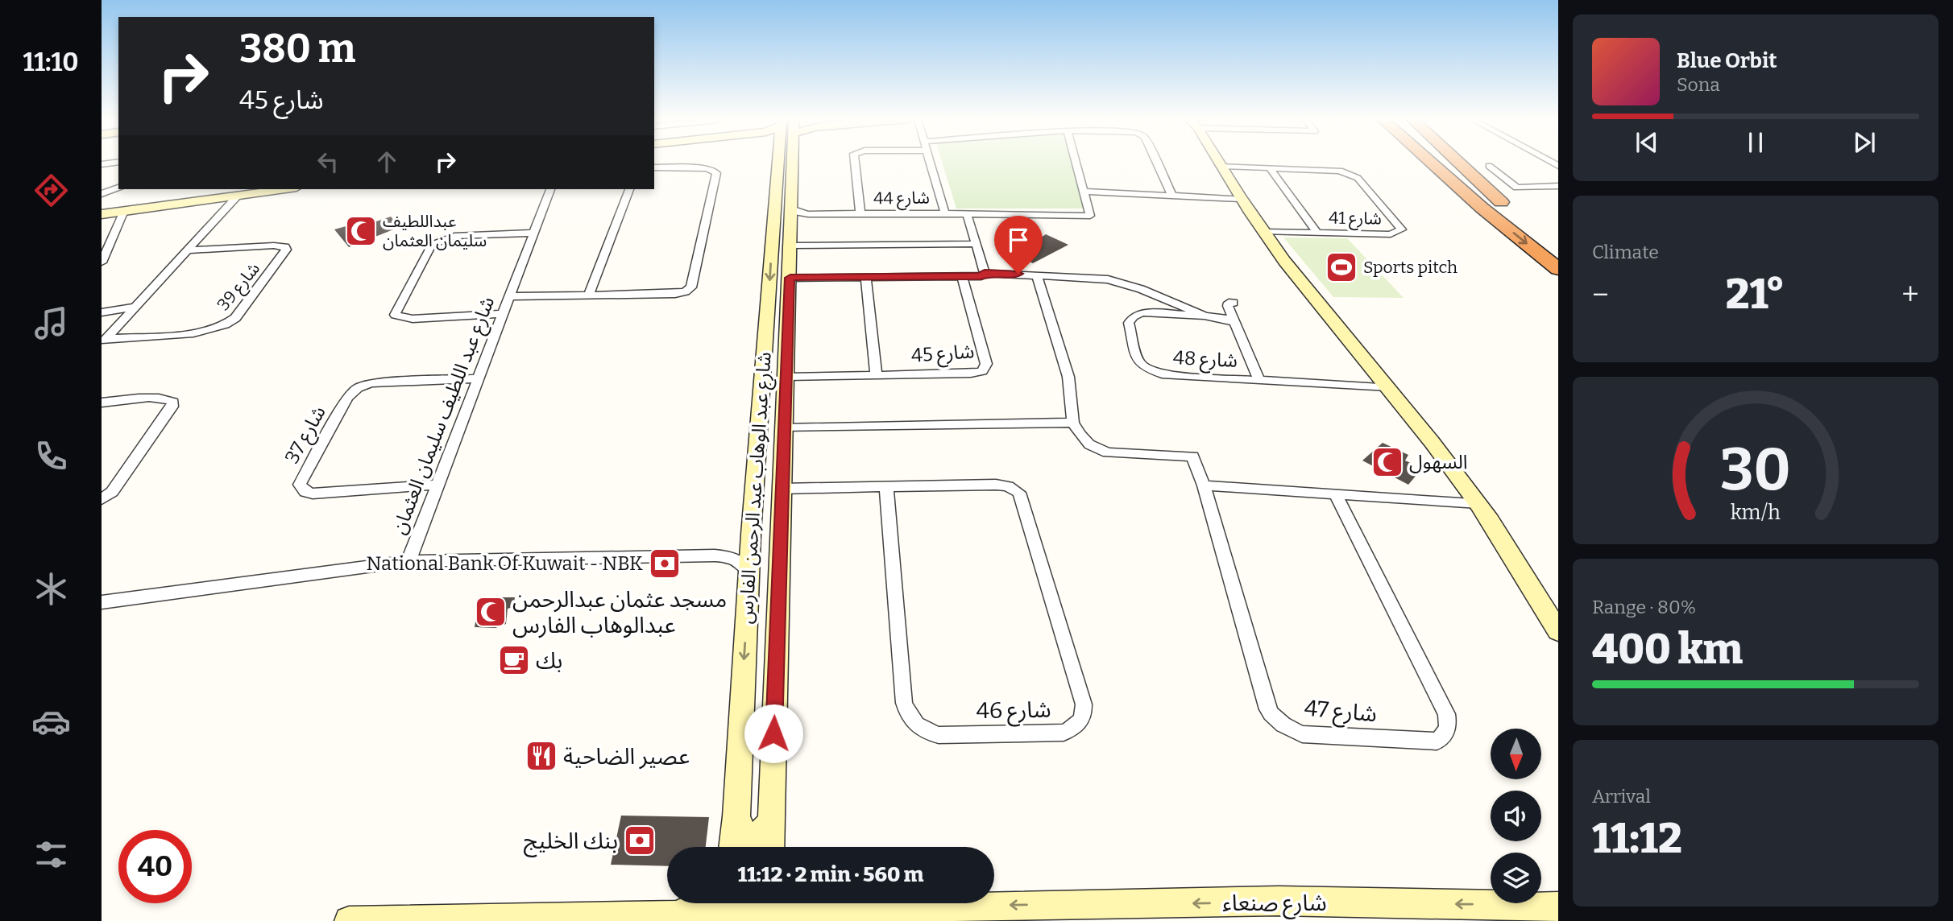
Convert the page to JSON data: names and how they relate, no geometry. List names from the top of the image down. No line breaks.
{"streets":{"street":["شارع 44","شارع 41","شارع 39","شارع 45","شارع 48","شارع عبد اللطيف سليمان العثمان","شارع 37","شارع عبد الوهاب عبد الرحمن الفارس","شارع 46","شارع 47","شارع صنعاء"]},"crossings":[["شارع 44","شارع عبد الوهاب عبد الرحمن الفارس"],["شارع 45","شارع عبد الوهاب عبد الرحمن الفارس"],["شارع عبد اللطيف سليمان العثمان","شارع 37"],["شارع عبد اللطيف سليمان العثمان","شارع عبد الوهاب عبد الرحمن الفارس"],["شارع عبد الوهاب عبد الرحمن الفارس","شارع 46"]],"one_way":["شارع صنعاء"],"places":{"mosque":["عبداللطيف سليمان العثمان","السهول","مسجد عثمان عبدالرحمن عبدالوهاب الفارس"],"sports":["Sports pitch"],"bank":["National Bank Of Kuwait - NBK","بنك الخليج"],"cafe":["بك"],"restaurant":["عصير الضاحية"]},"north":"bottom","page":{"tabs":"11:10","turn":["380 m","شارع 45"],"song":["Blue Orbit","Sona"],"tile":["Climate",["Range · 80%","400 km"],["Arrival","11:12"]],"heat":["−","21°","+"],"limit":"40","trip":"11:12 · 2 min · 560 m","gauge":["30","km/h"]}}
